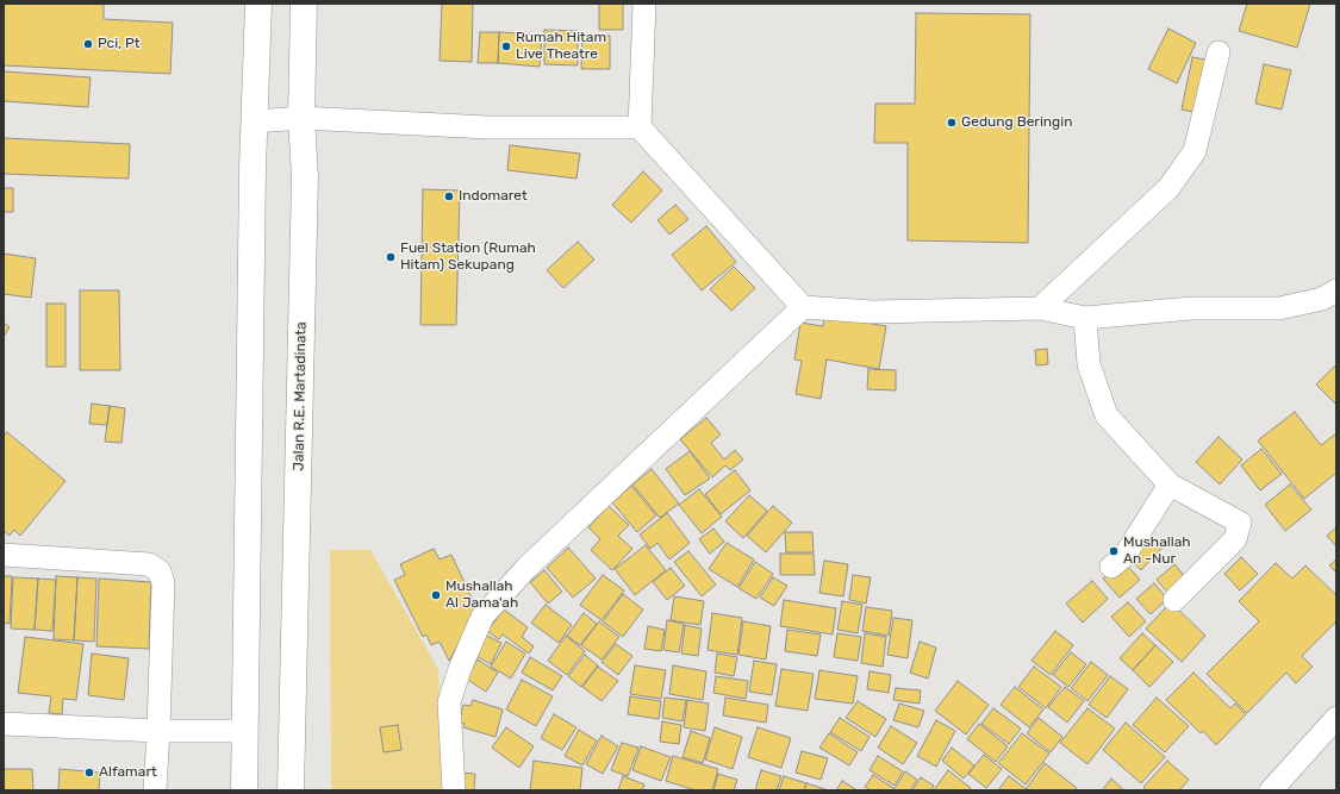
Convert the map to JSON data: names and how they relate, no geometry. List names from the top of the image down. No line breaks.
{"streets":{"highway":["Jalan R.E. Martadinata"]},"places":["Pci, Pt","Rumah Hitam Live Theatre","Gedung Beringin","Indomaret","Fuel Station (Rumah Hitam) Sekupang","Mushallah An -Nur","Mushallah Al Jama'ah","Alfamart"]}
